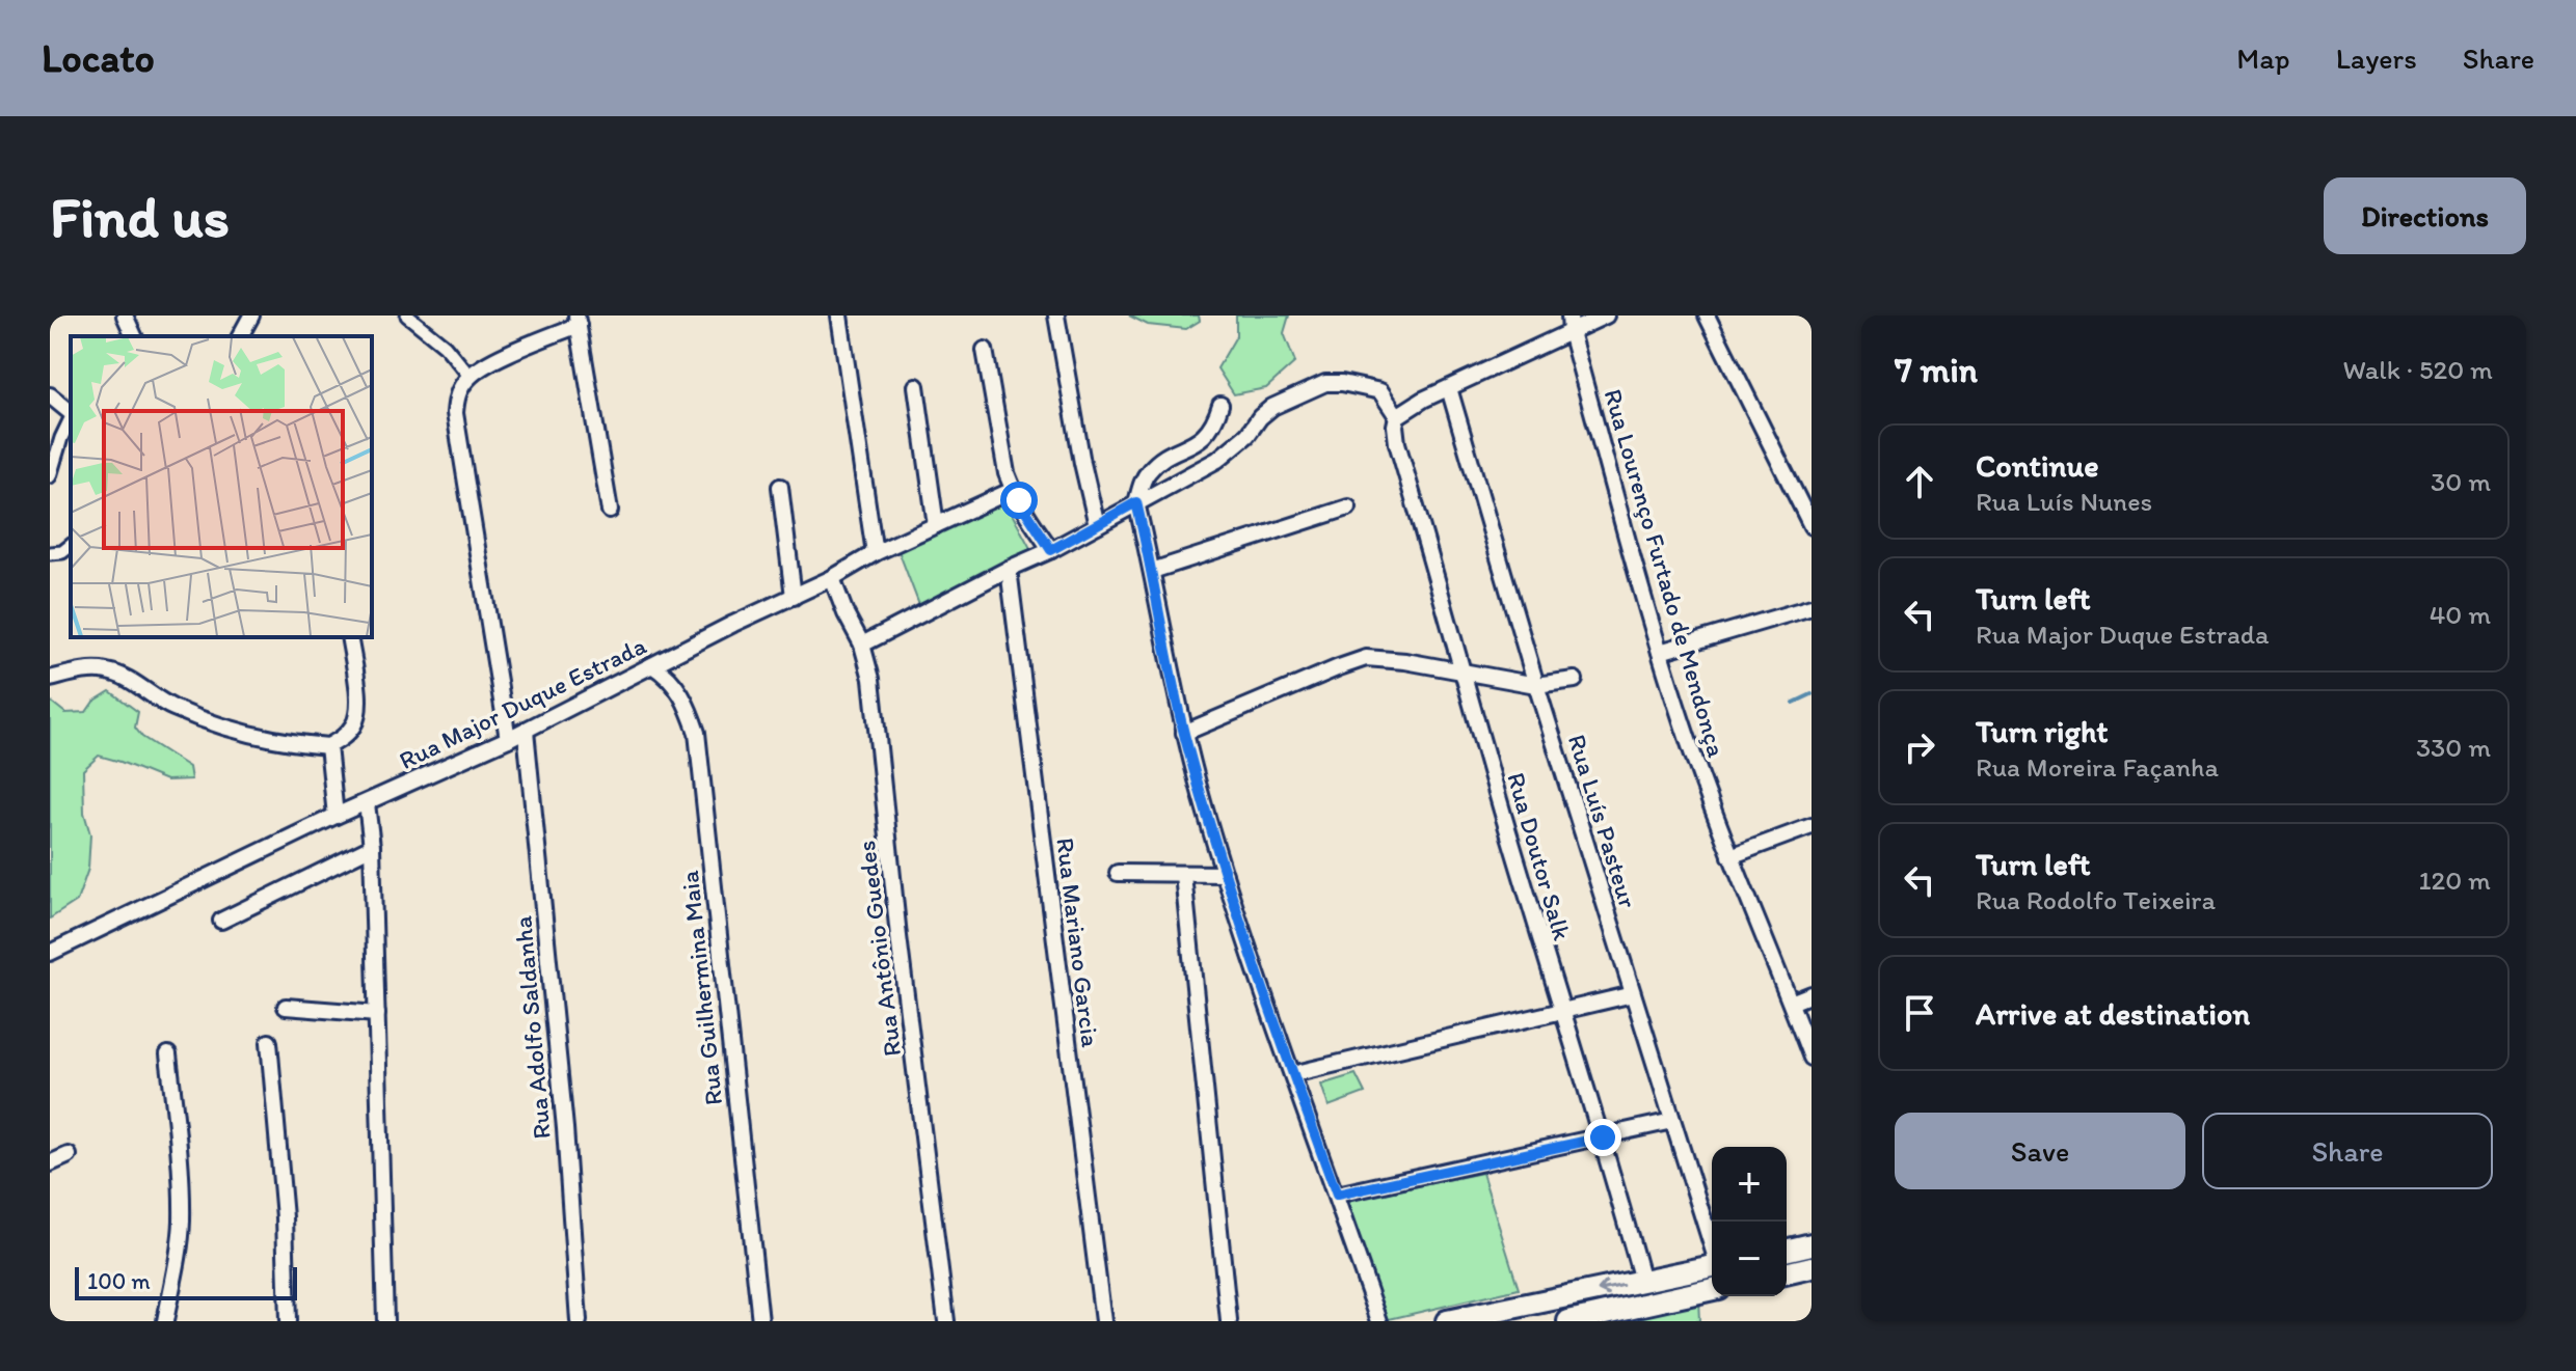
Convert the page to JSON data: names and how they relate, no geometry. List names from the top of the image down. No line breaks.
{"streets":{"street":["Rua Lourenço Furtado de Mendonça","Rua Major Duque Estrada","Rua Luís Pasteur","Rua Doutor Salk","Rua Mariano Garcia","Rua Antônio Guedes","Rua Guilhermina Maia","Rua Adolfo Saldanha"]},"crossings":[["Rua Major Duque Estrada","Rua Antônio Guedes"],["Rua Major Duque Estrada","Rua Guilhermina Maia"],["Rua Major Duque Estrada","Rua Adolfo Saldanha"]],"scale_bar":"100 m","page":{"header":"Locato","nav":["Map","Layers","Share"],"buttons":["Directions",["Save","Share"]],"title":"Find us","heading":["7 min","Walk · 520 m"],"list":[["Continue","Rua Luís Nunes","30 m"],["Turn left","Rua Major Duque Estrada","40 m"],["Turn right","Rua Moreira Façanha","330 m"],["Turn left","Rua Rodolfo Teixeira","120 m"],"Arrive at destination"],"map_buttons":["+","−"],"scale":"100 m"}}
